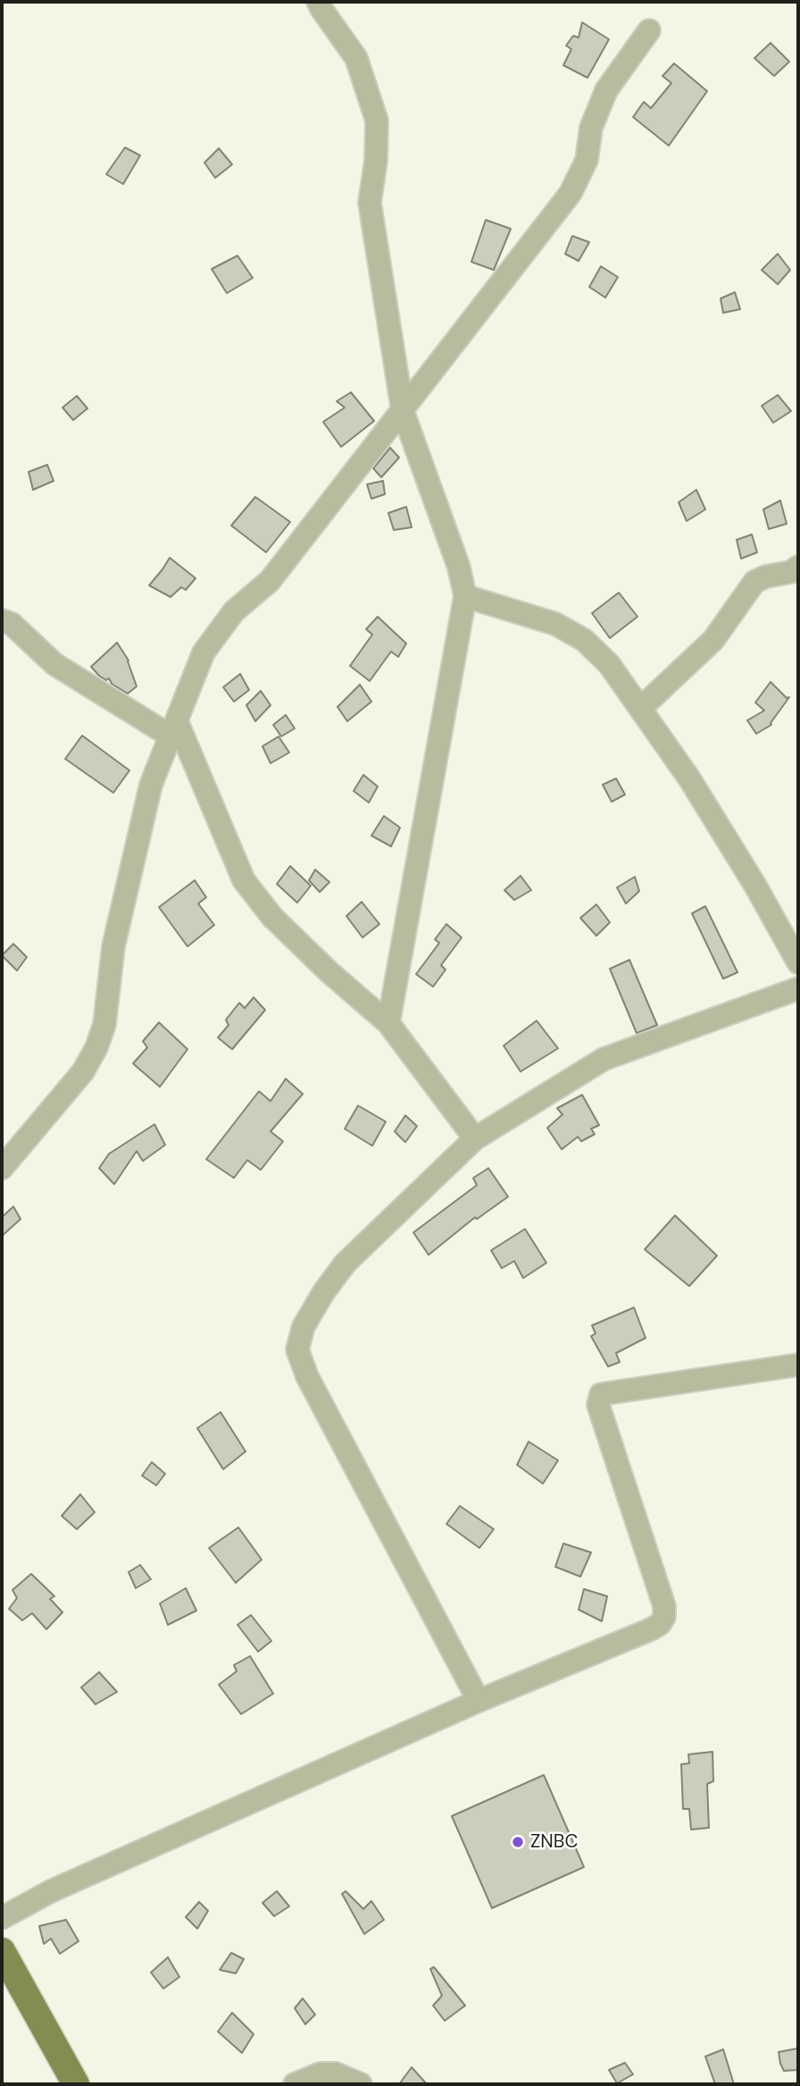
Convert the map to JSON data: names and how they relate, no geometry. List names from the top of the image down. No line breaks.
{"places":["ZNBC"]}
